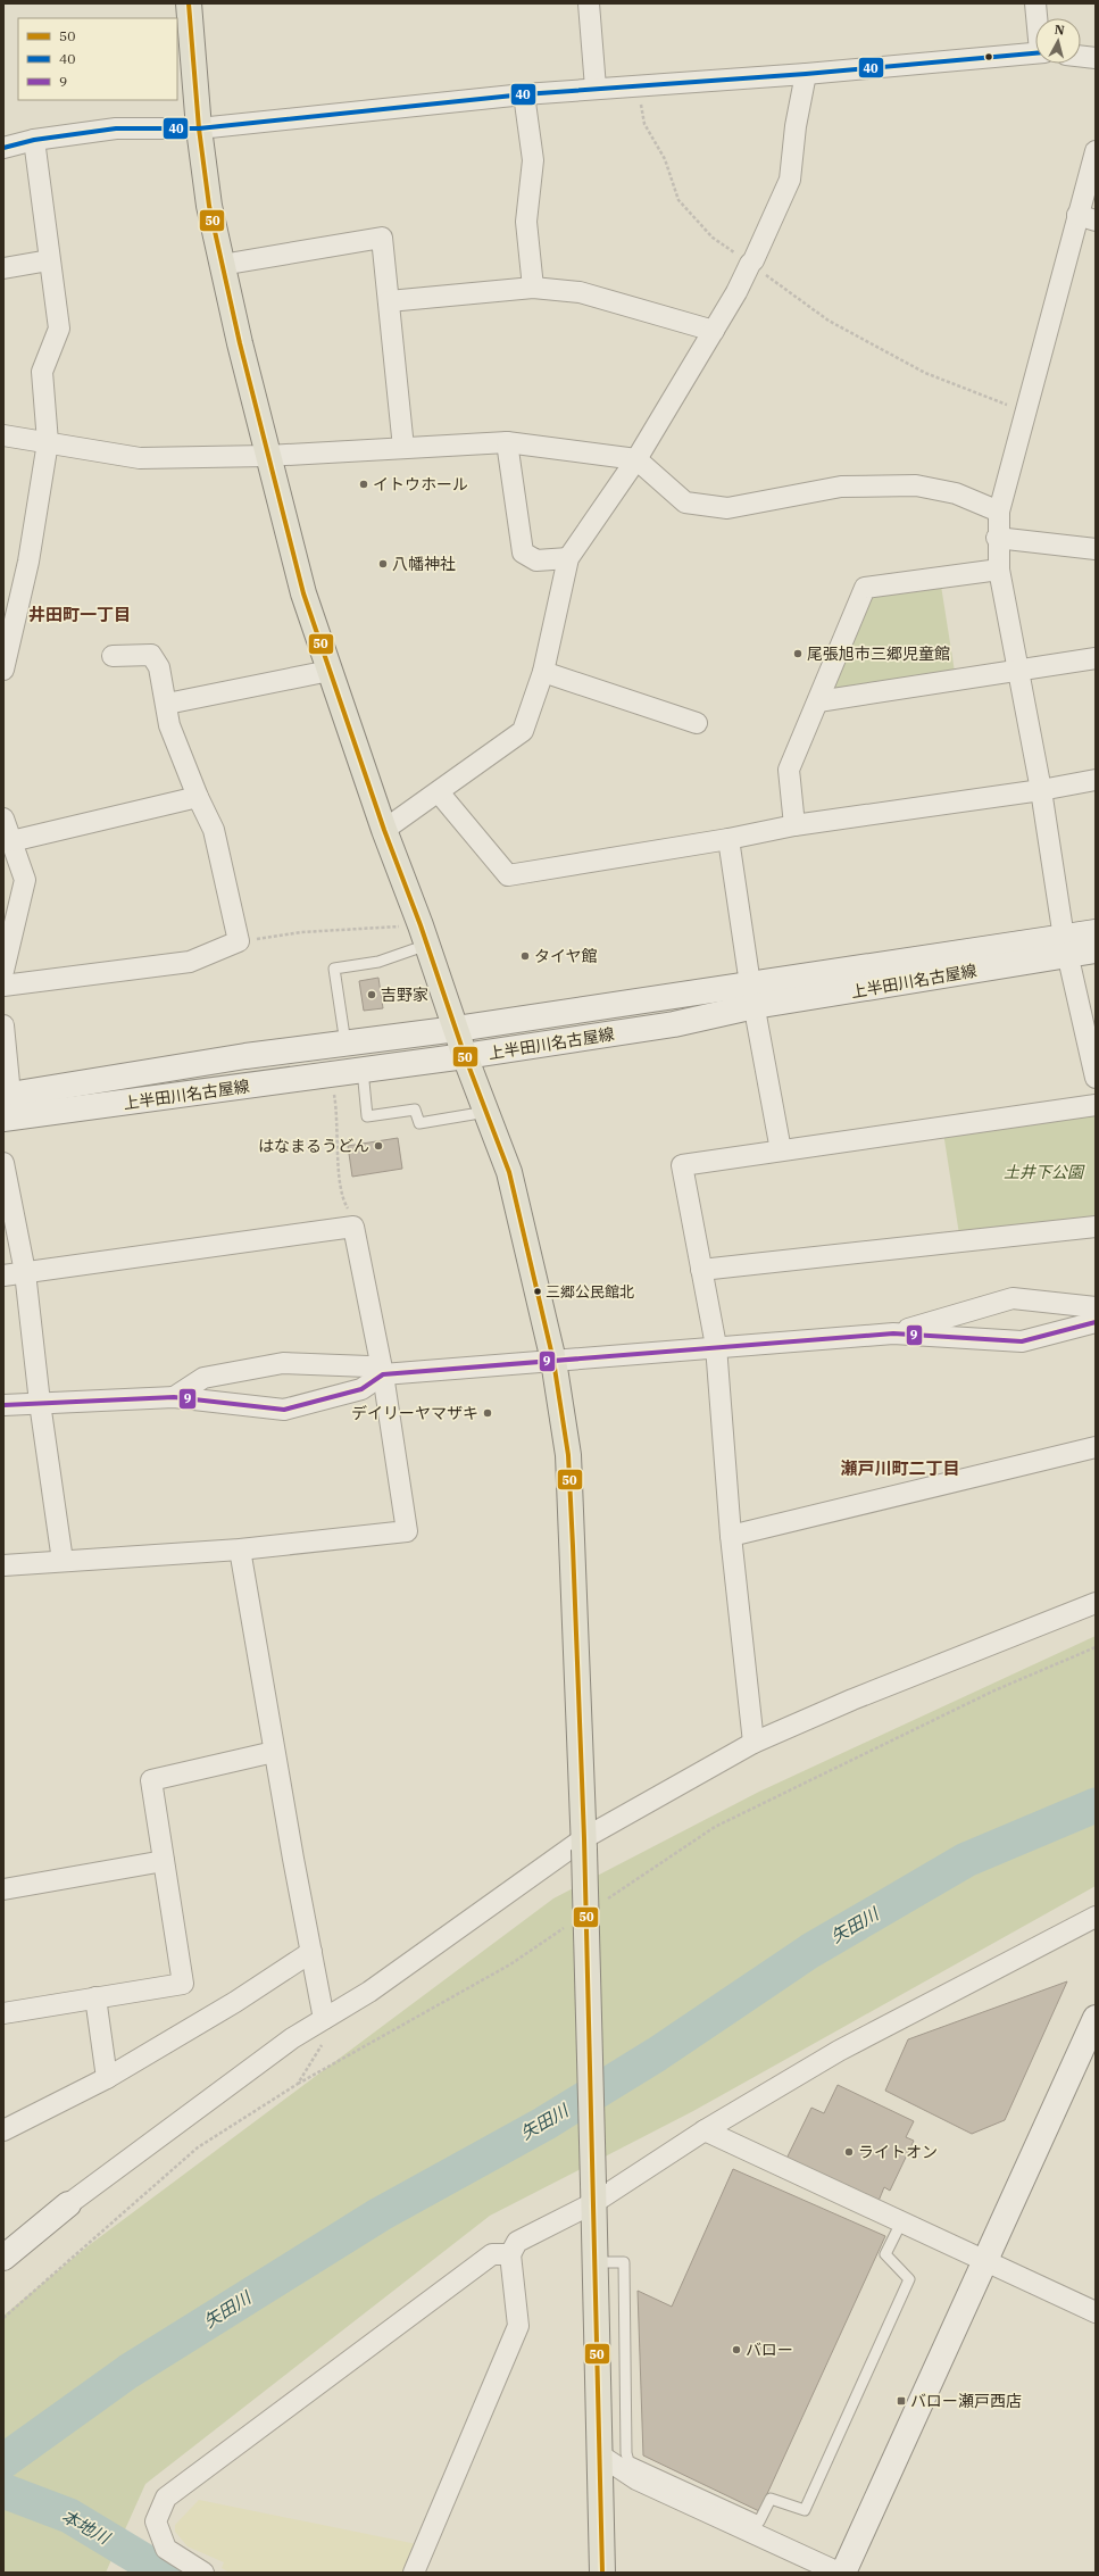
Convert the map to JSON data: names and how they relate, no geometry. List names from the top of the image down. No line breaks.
{"streets":{"main road":["上半田川名古屋線"]},"districts":["井田町一丁目","瀬戸川町二丁目"],"water":["矢田川","本地川"],"parks":["土井下公園"],"places":{"other":["イトウホール","八幡神社","尾張旭市三郷児童館","タイヤ館","吉野家","はなまるうどん","三郷公民館北","デイリーヤマザキ","ライトオン","バロー"],"transit":["バロー瀬戸西店"]},"lines":["transit line 50","transit line 40","transit line 9"],"legend":["50","40","9"],"north":"top"}
